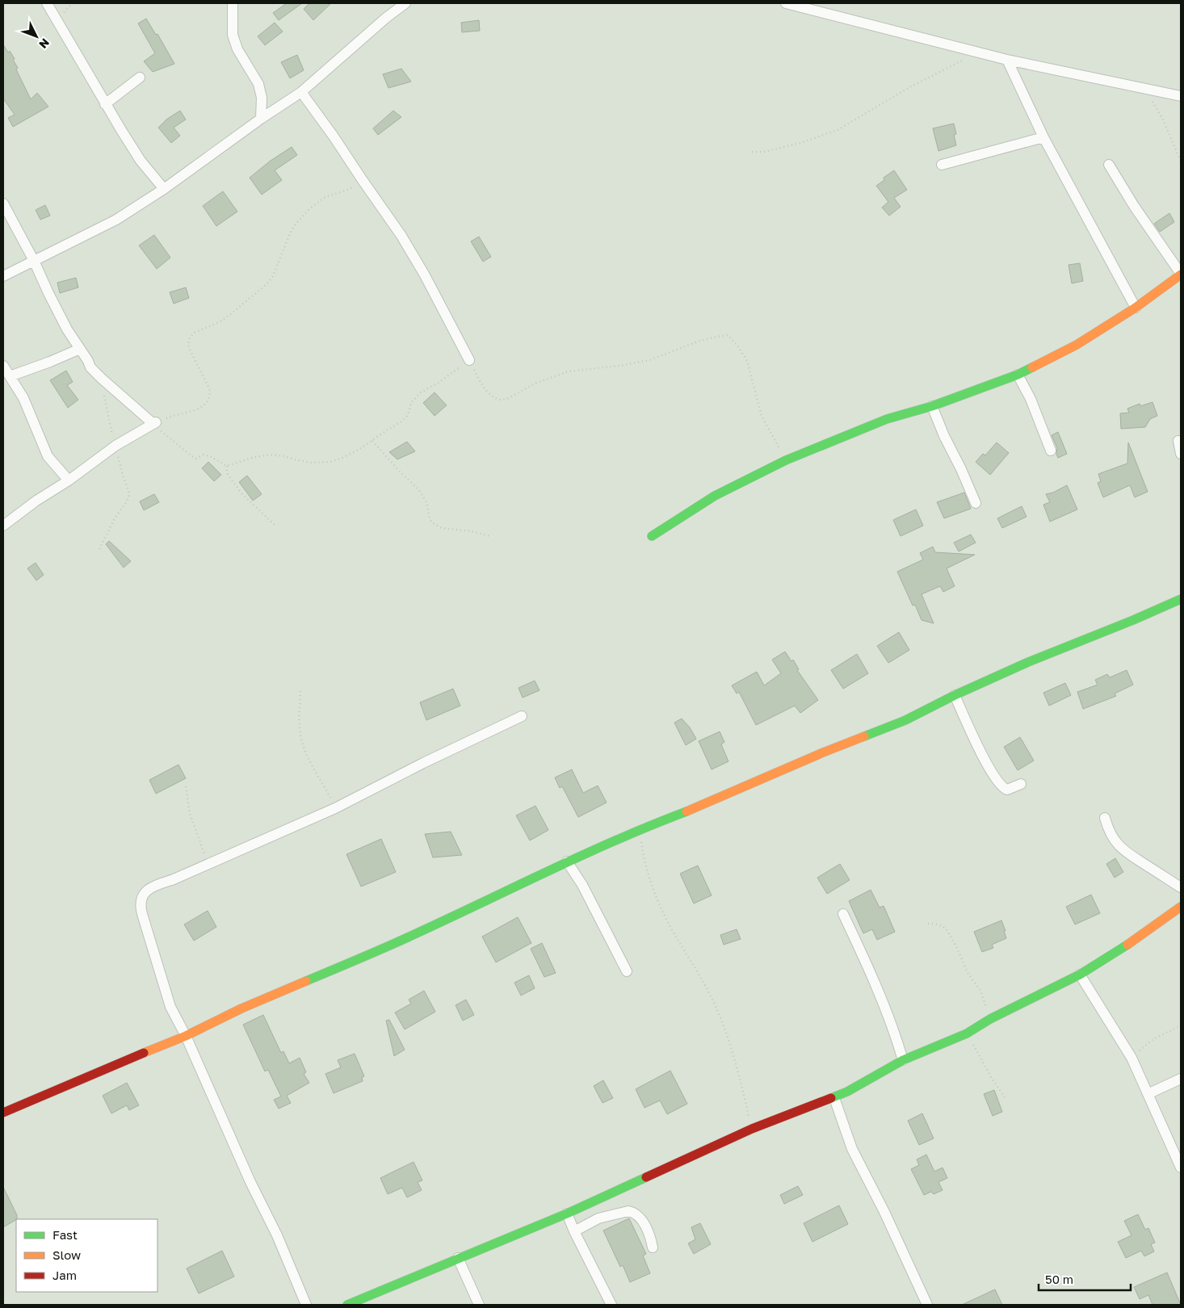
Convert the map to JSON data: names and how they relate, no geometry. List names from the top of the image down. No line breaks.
{"legend":["Fast","Slow","Jam"],"scale_bar":"50 m","north":"bottom right"}
